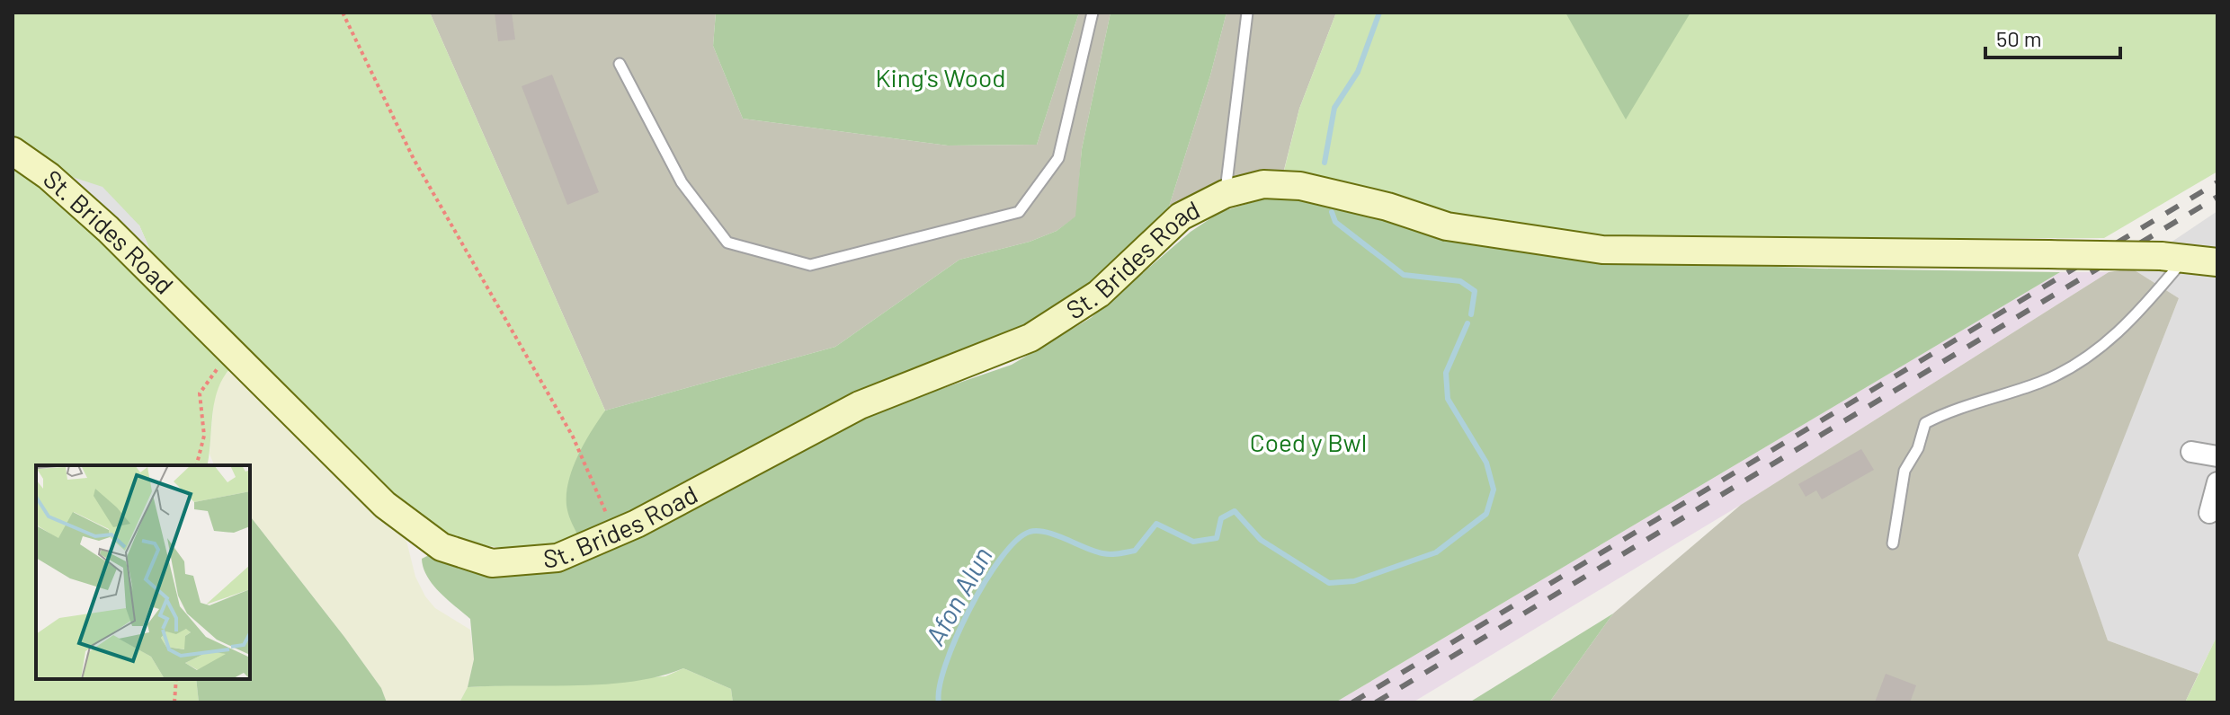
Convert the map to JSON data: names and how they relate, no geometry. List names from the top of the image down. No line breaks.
{"streets":{"main road":["St. Brides Road"]},"water":["Afon Alun"],"parks":["King's Wood","Coed y Bwl"],"scale_bar":"50 m"}
